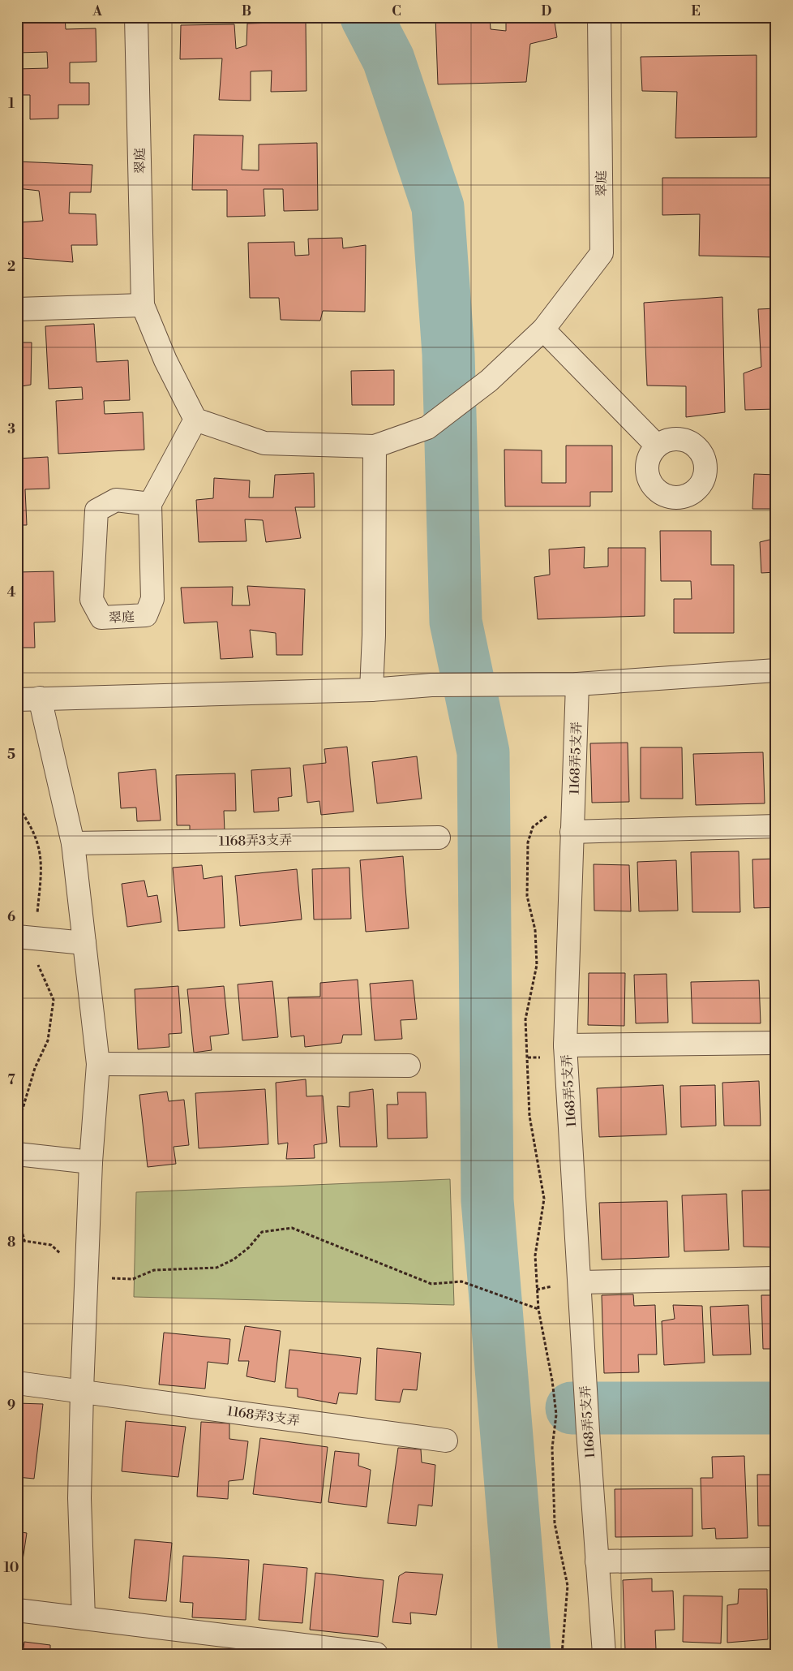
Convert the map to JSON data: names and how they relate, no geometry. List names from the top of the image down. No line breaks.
{"streets":{"street":["翠庭","1168弄5支弄","1168弄3支弄"]},"grid":{"columns":["A","B","C","D","E"],"rows":["1","2","3","4","5","6","7","8","9","10"]}}
